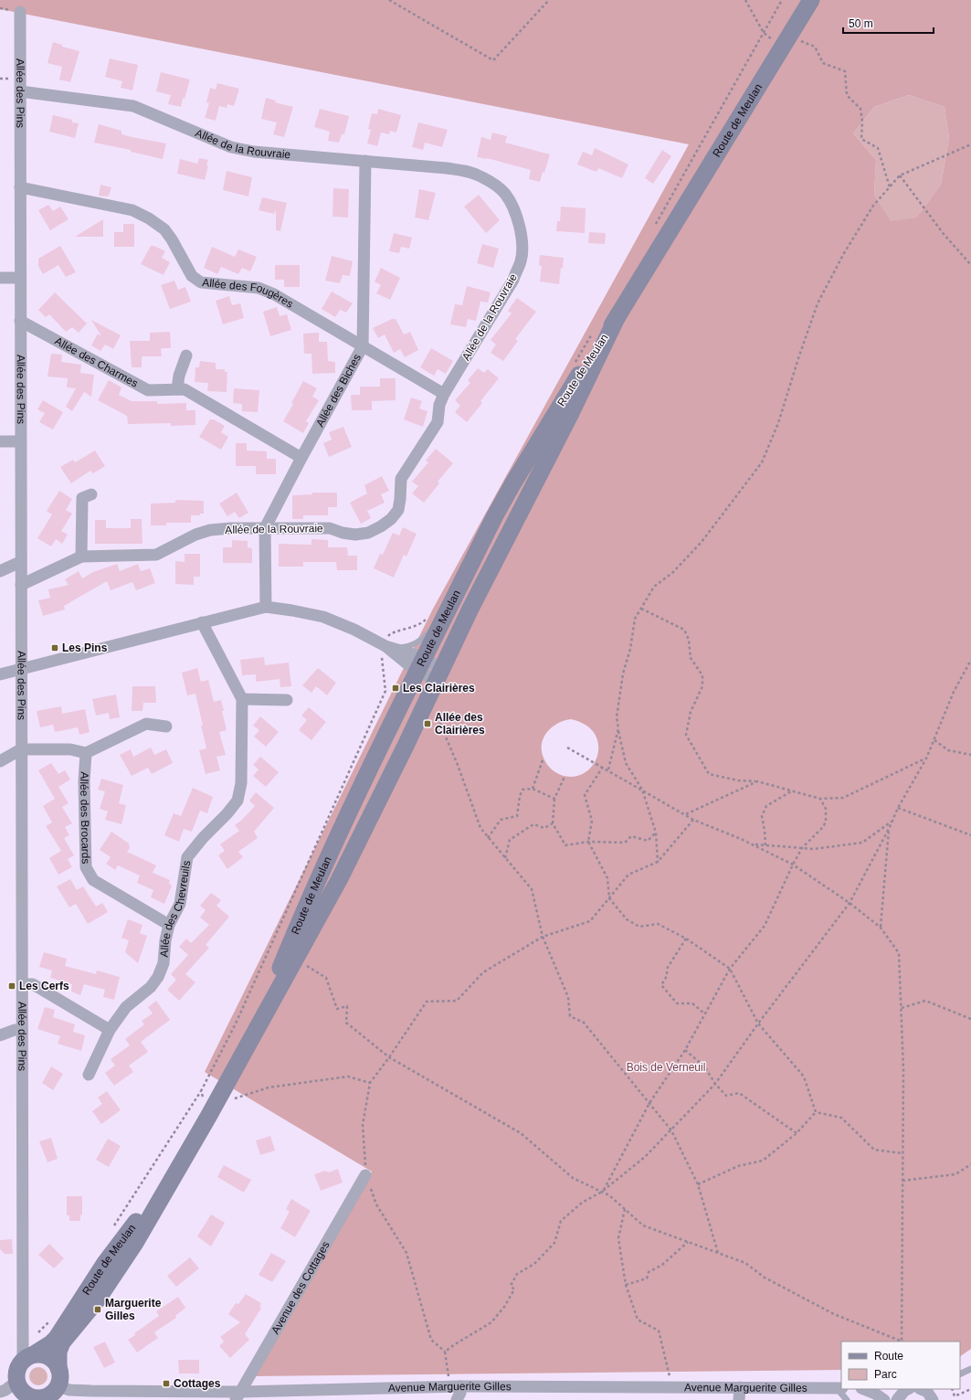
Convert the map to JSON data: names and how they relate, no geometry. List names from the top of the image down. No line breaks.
{"streets":{"main road":["Route de Meulan"],"street":["Allée des Pins","Allée de la Rouvraie","Allée des Fougères","Allée des Charmes","Allée des Biches","Allée des Brocards","Allée des Chevreuils","Avenue des Cottages","Avenue Marguerite Gilles"]},"crossings":[["Allée des Pins","Route de Meulan"],["Allée des Pins","Allée de la Rouvraie"],["Allée des Pins","Allée des Fougères"],["Allée des Pins","Allée des Charmes"],["Allée des Pins","Avenue Marguerite Gilles"],["Route de Meulan","Avenue Marguerite Gilles"],["Allée de la Rouvraie","Allée des Fougères"],["Allée de la Rouvraie","Allée des Biches"],["Allée des Fougères","Allée des Biches"],["Allée des Charmes","Allée des Biches"],["Allée des Brocards","Allée des Chevreuils"],["Avenue des Cottages","Avenue Marguerite Gilles"]],"parks":["Bois de Verneuil"],"places":{"transit":["Les Pins","Les Clairières","Allée des Clairières","Les Cerfs","Marguerite Gilles","Cottages"]},"legend":["Route","Parc"],"scale_bar":"50 m"}
